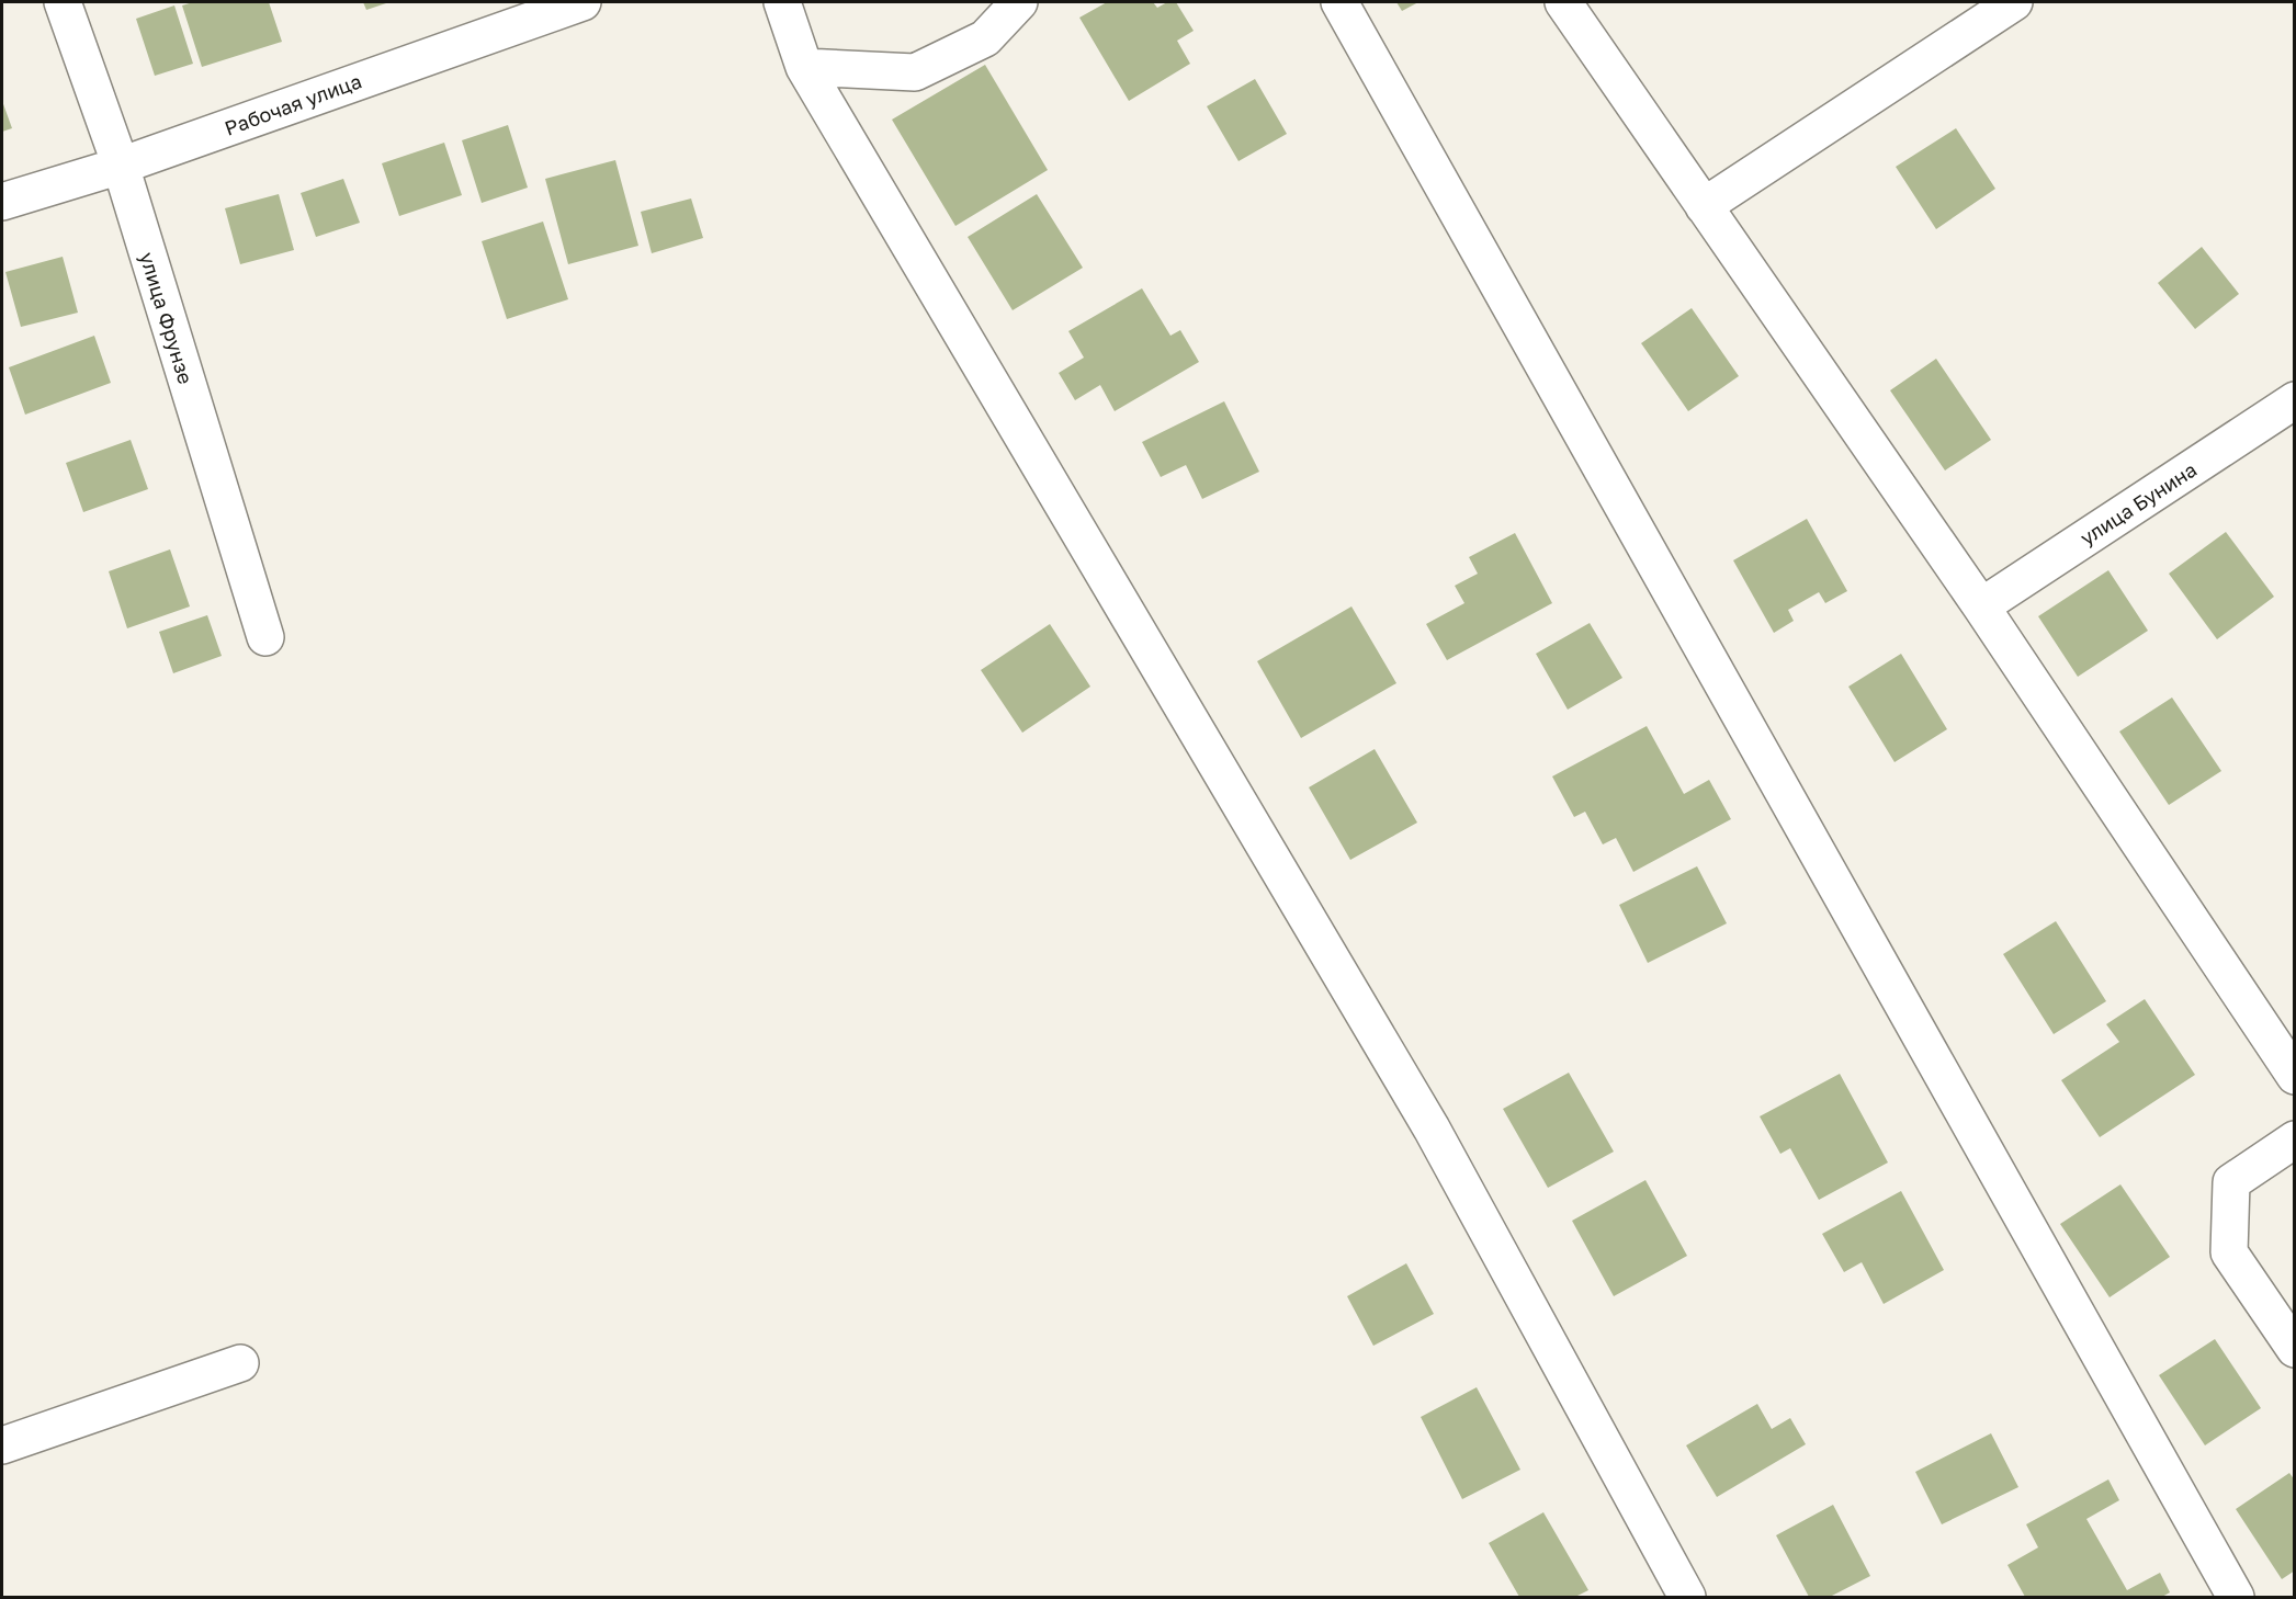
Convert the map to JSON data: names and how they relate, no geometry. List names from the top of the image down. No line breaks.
{"streets":{"street":["Рабочая улица","улица Фрунзе","улица Бунина"]},"crossings":[["Рабочая улица","улица Фрунзе"]]}
